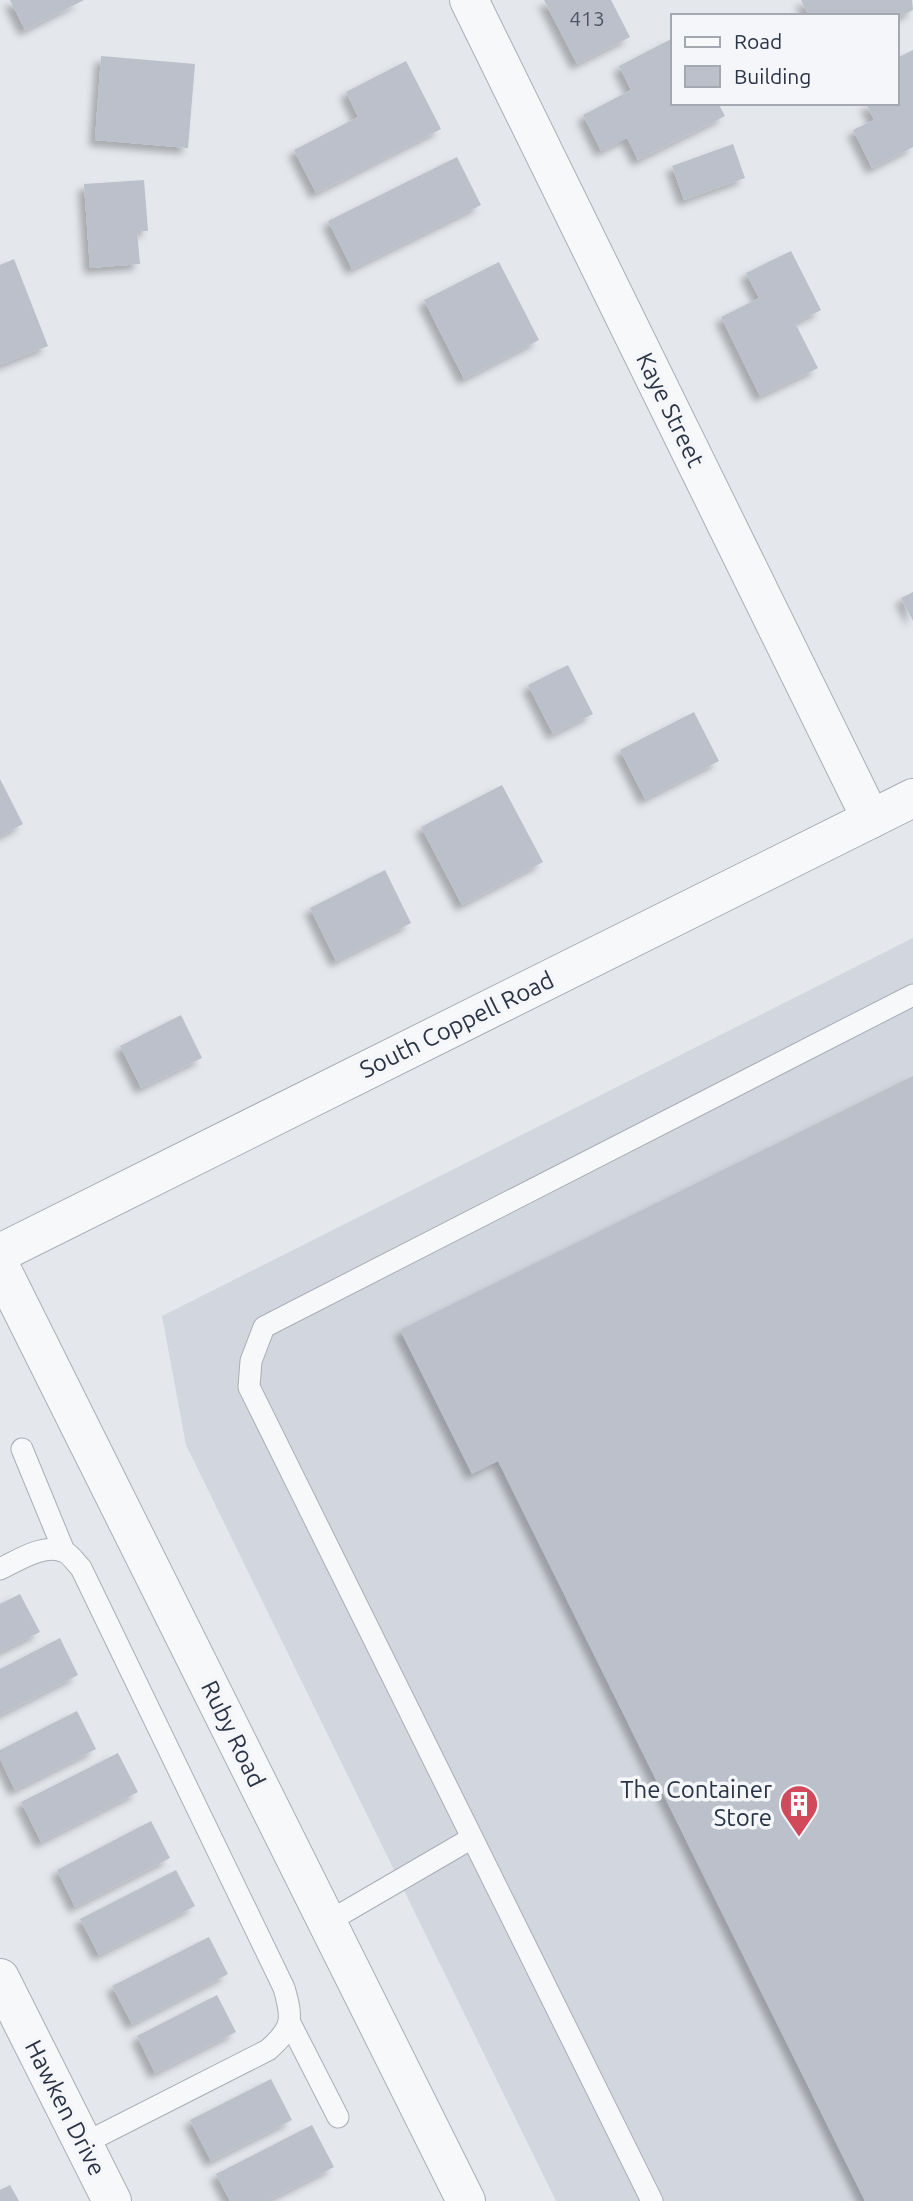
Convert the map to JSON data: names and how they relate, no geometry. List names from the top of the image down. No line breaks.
{"streets":{"street":["Kaye Street","South Coppell Road","Ruby Road","Hawken Drive"]},"crossings":[["Kaye Street","South Coppell Road"]],"places":{"building":["The Container Store"]},"house_numbers":["413"],"legend":["Road","Building"]}
